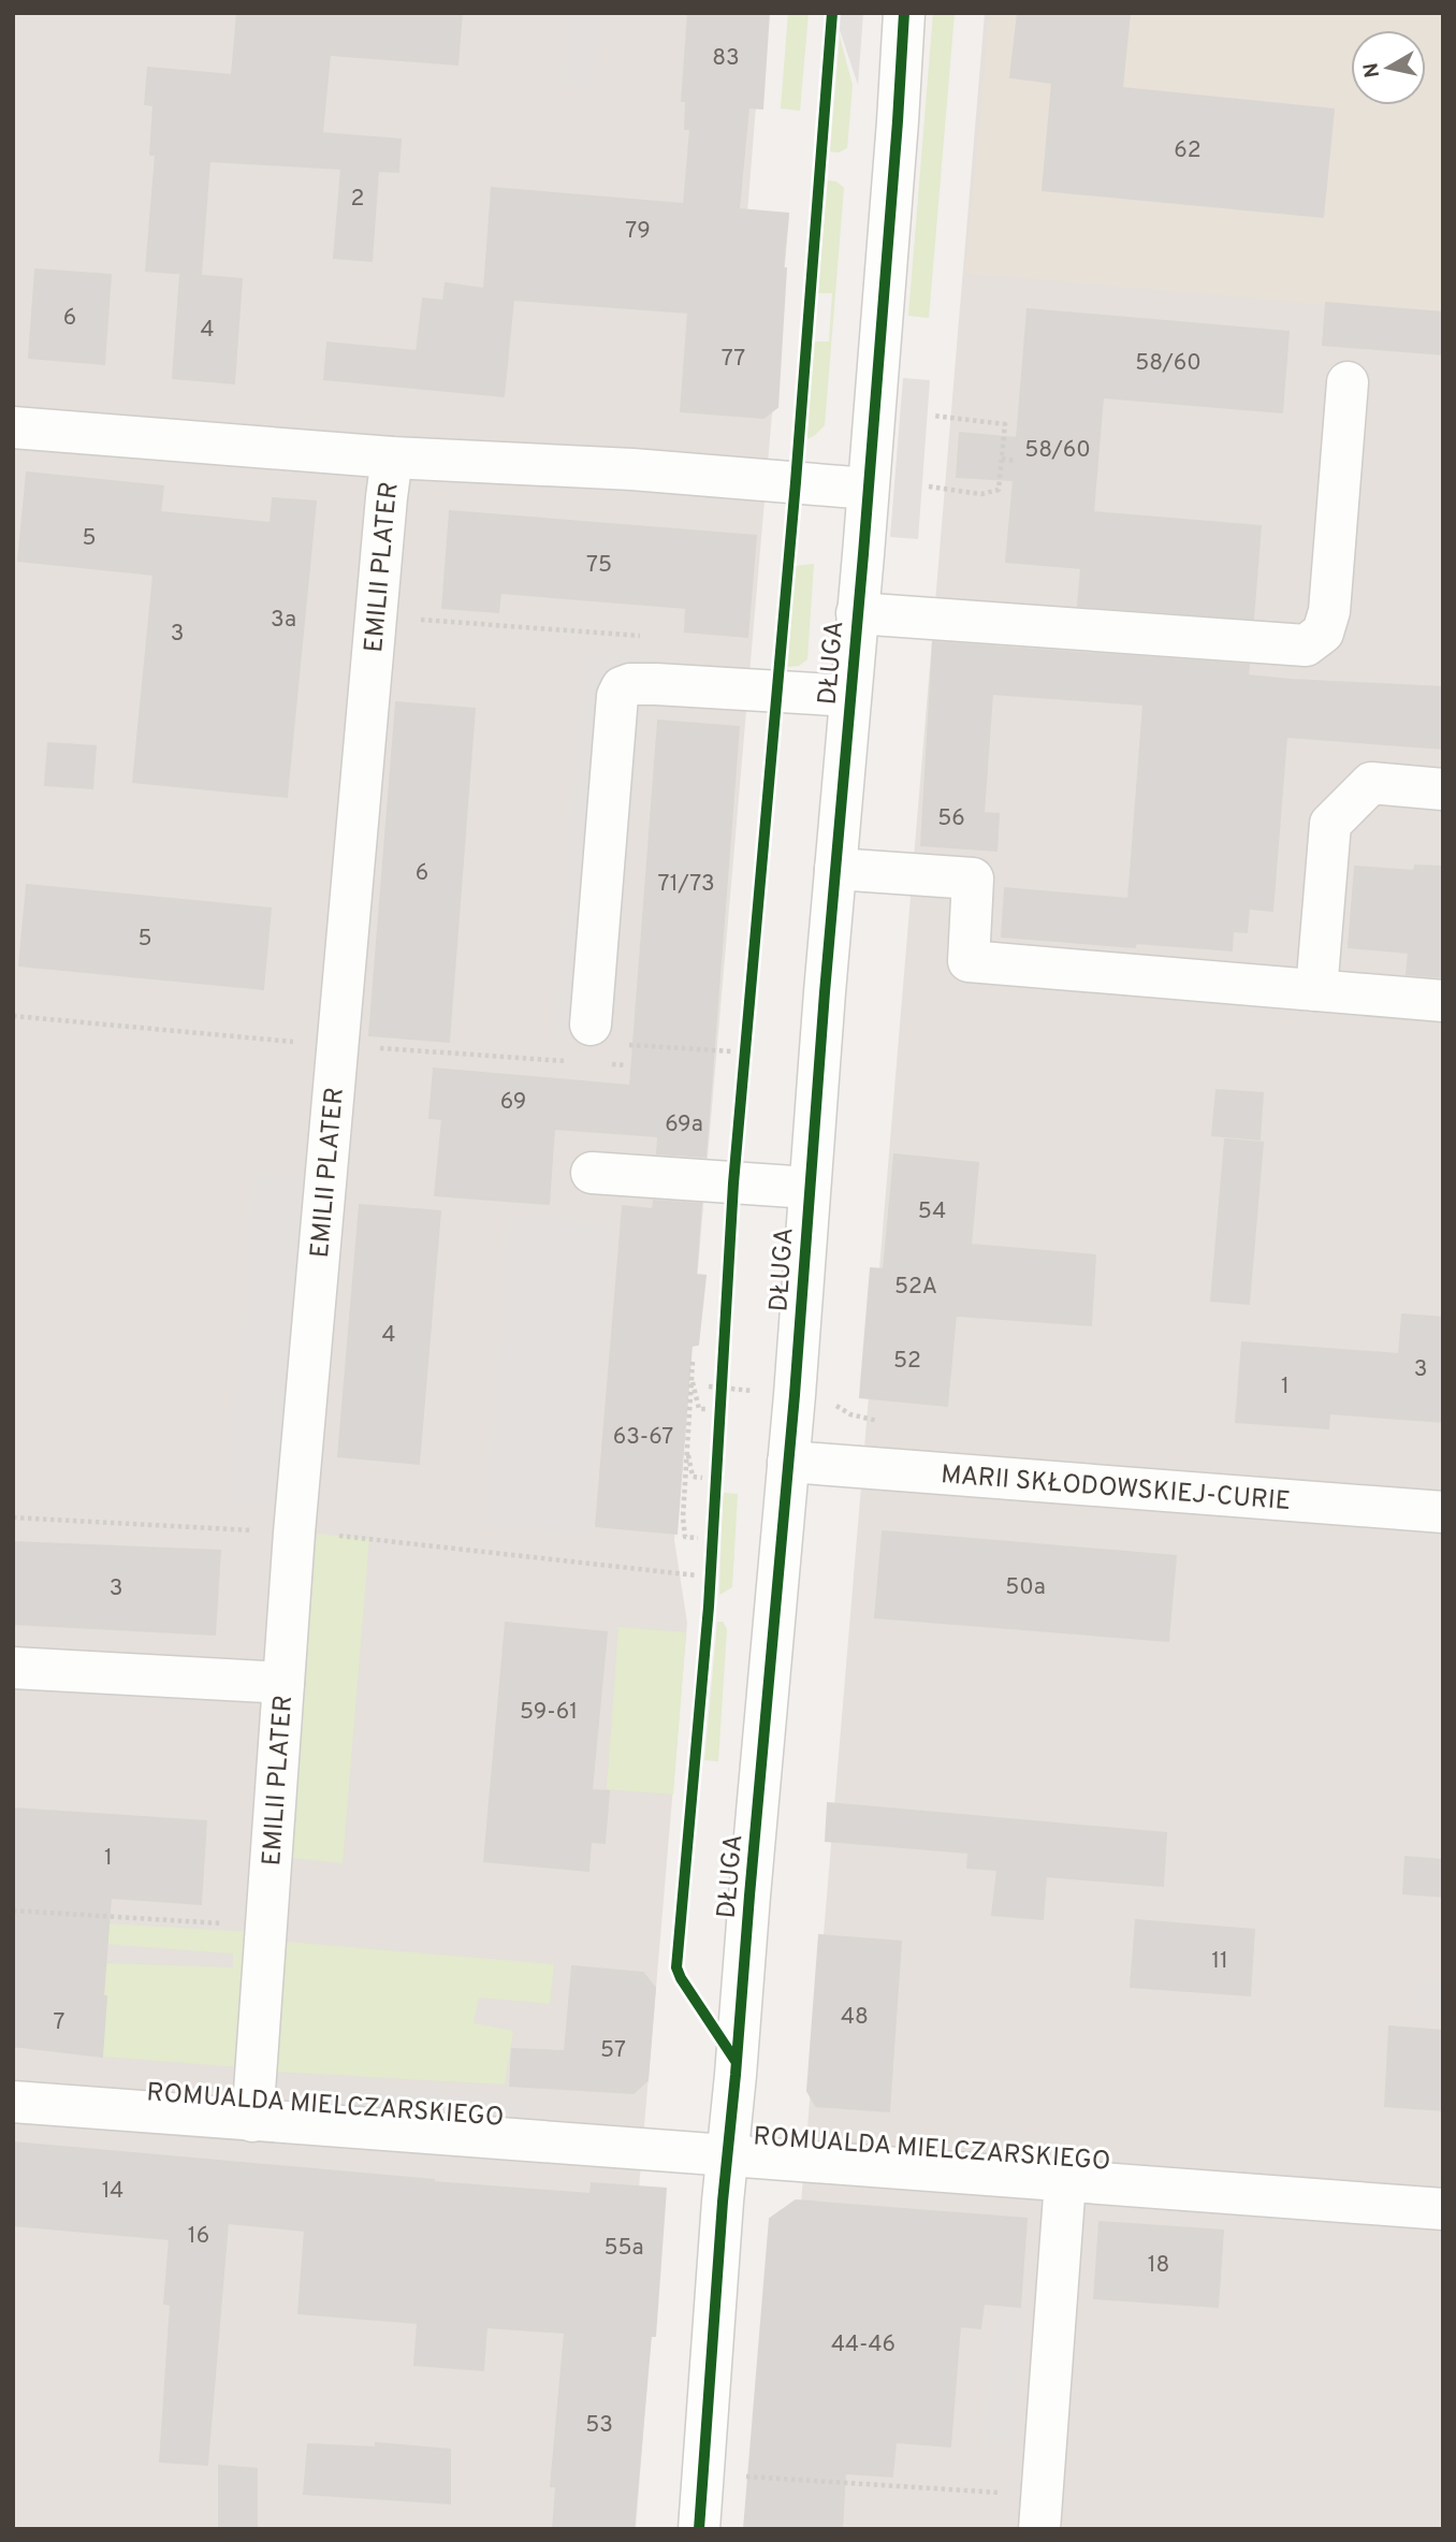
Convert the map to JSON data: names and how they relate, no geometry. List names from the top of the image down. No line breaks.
{"streets":{"street":["EMILII PLATER","DŁUGA","MARII SKŁODOWSKIEJ-CURIE","ROMUALDA MIELCZARSKIEGO"]},"crossings":[["EMILII PLATER","ROMUALDA MIELCZARSKIEGO"],["DŁUGA","MARII SKŁODOWSKIEJ-CURIE"],["DŁUGA","ROMUALDA MIELCZARSKIEGO"]],"house_numbers":["83","62","2","79","6","4","77","58/60","58/60","5","75","3a","3","56","6","71/73","5","69","69a","54","52A","4","52","3","1","63-67","50a","3","59-61","1","11","48","7","57","14","16","55a","18","44-46","53"],"north":"left"}
